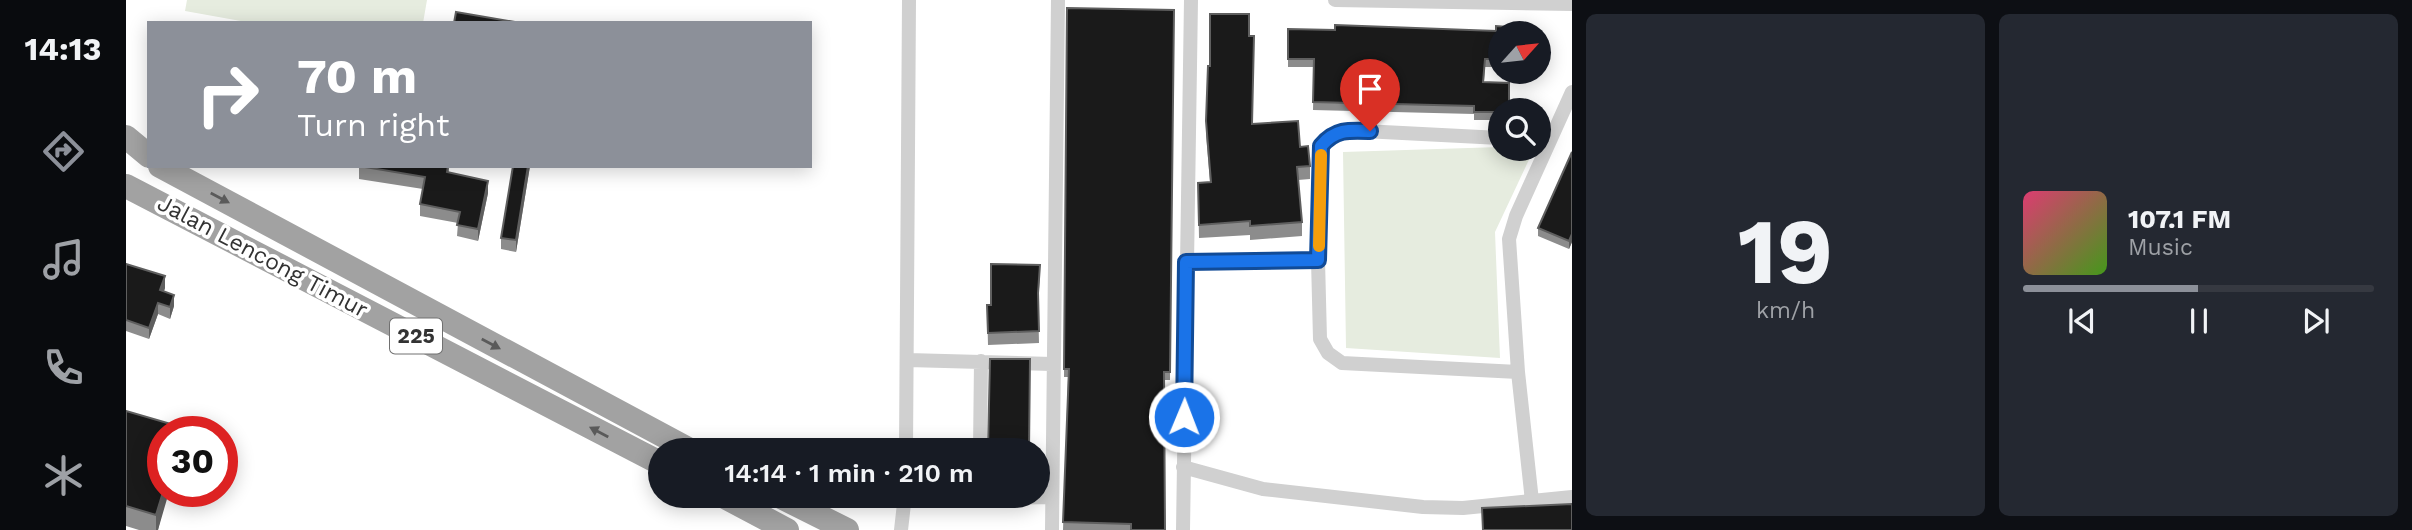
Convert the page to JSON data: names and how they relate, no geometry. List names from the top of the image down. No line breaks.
{"streets":{"highway":["Jalan Lencong Timur","225"]},"north":"top right","page":{"tabs":"14:13","tile":["19","km/h"],"turn":["70 m","Turn right"],"song":["107.1 FM","Music"],"limit":"30","trip":"14:14 · 1 min · 210 m"}}
